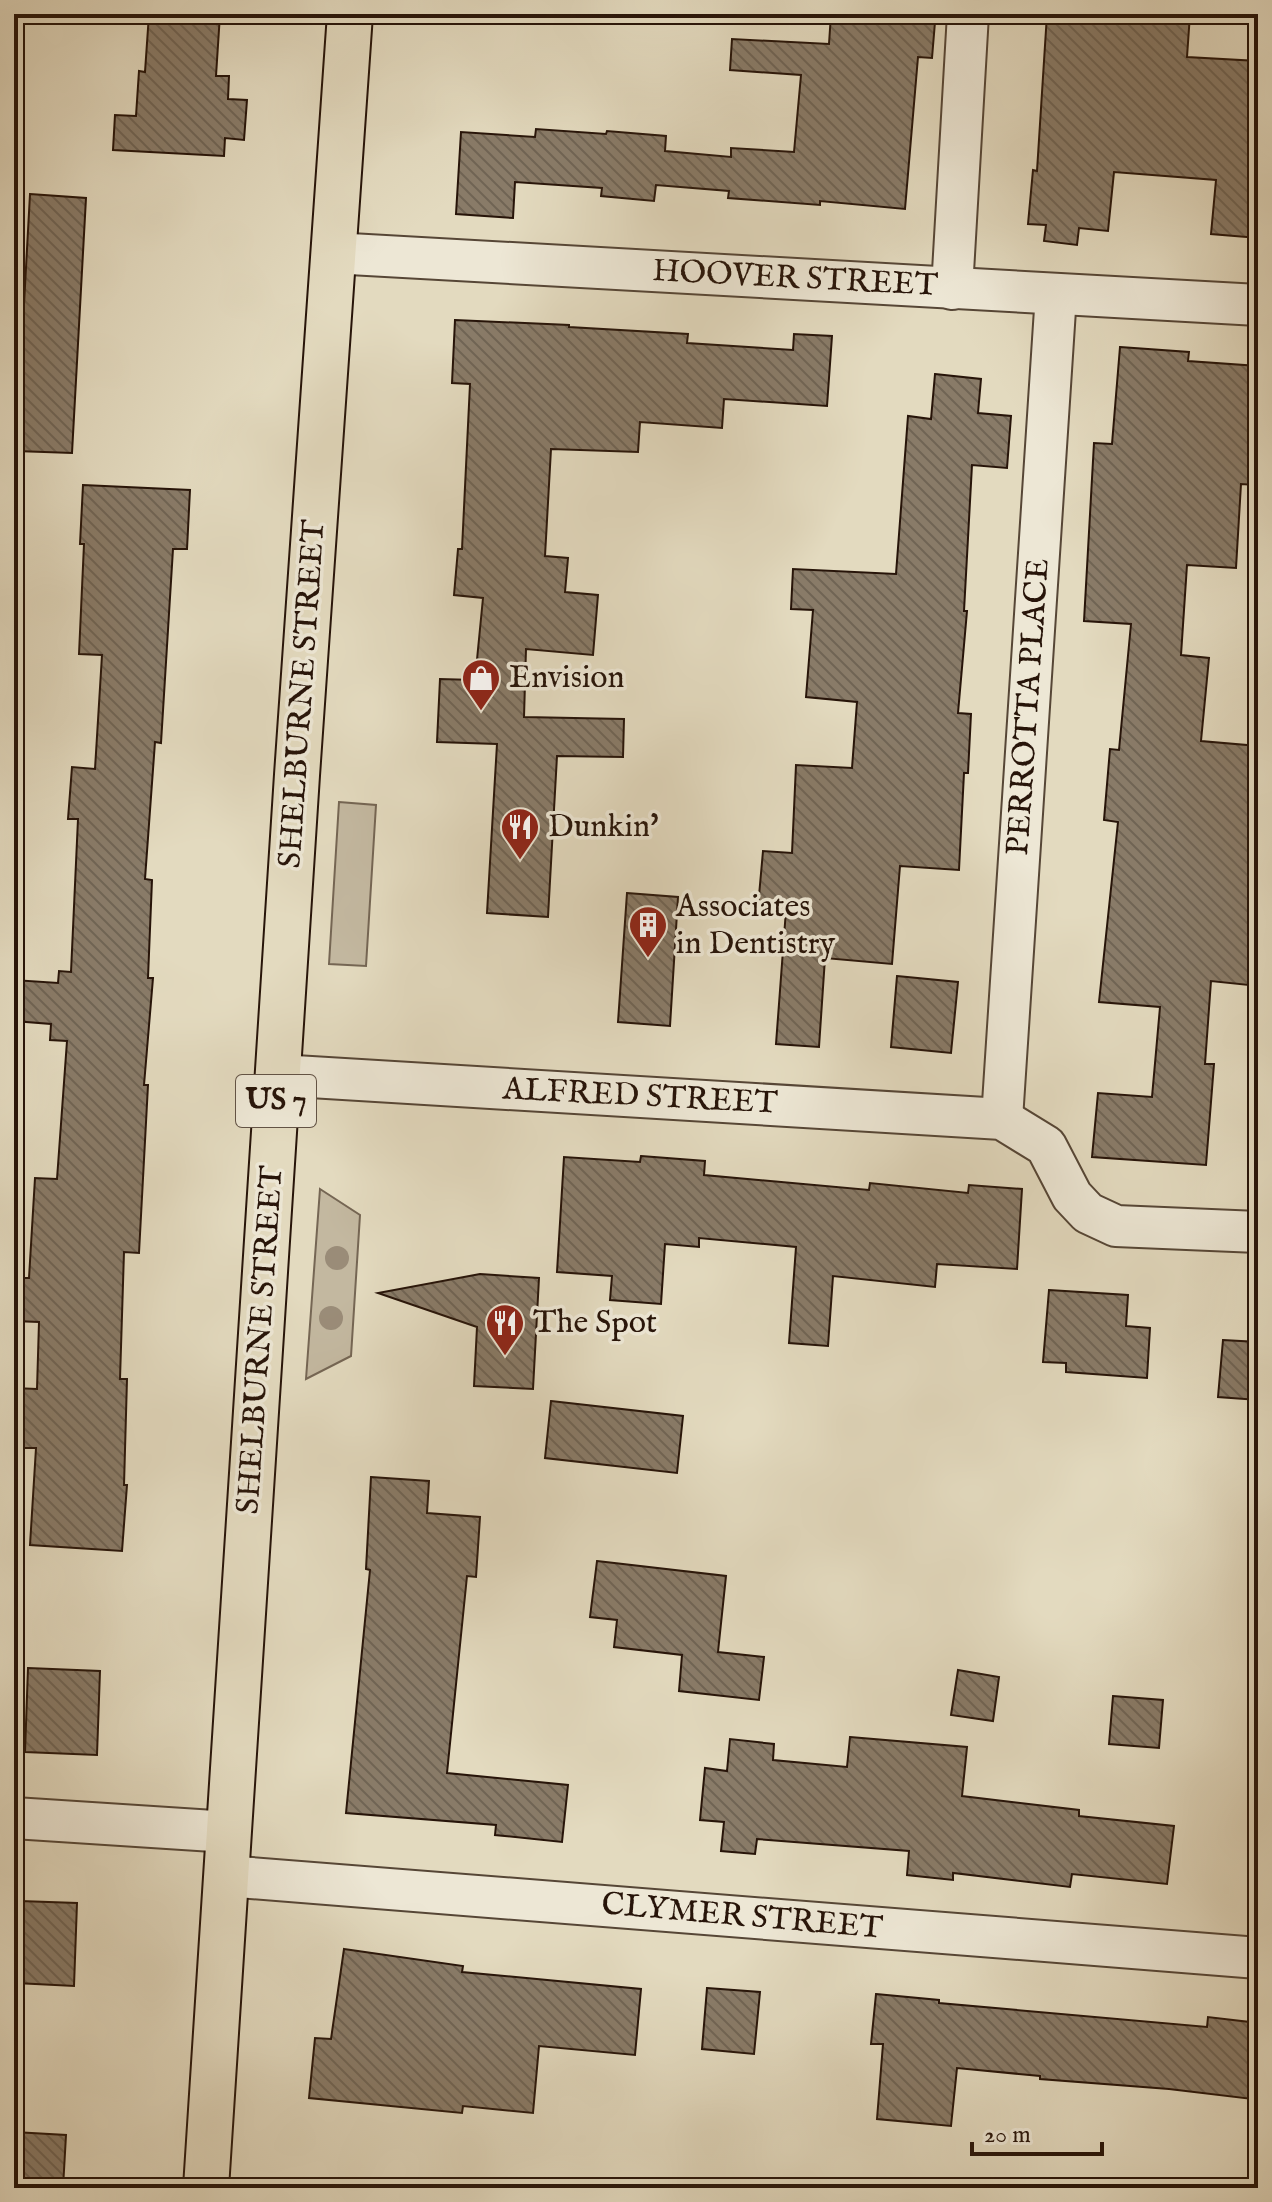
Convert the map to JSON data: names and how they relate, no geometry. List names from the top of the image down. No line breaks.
{"streets":{"main road":["SHELBURNE STREET","US 7"],"street":["HOOVER STREET","PERROTTA PLACE","ALFRED STREET","CLYMER STREET"]},"crossings":[["HOOVER STREET","SHELBURNE STREET"],["HOOVER STREET","PERROTTA PLACE"],["SHELBURNE STREET","ALFRED STREET"],["SHELBURNE STREET","CLYMER STREET"],["PERROTTA PLACE","ALFRED STREET"]],"places":{"shop":["Envision"],"restaurant":["Dunkin'","The Spot"],"building":["Associates in Dentistry"]},"scale_bar":"20 m"}
